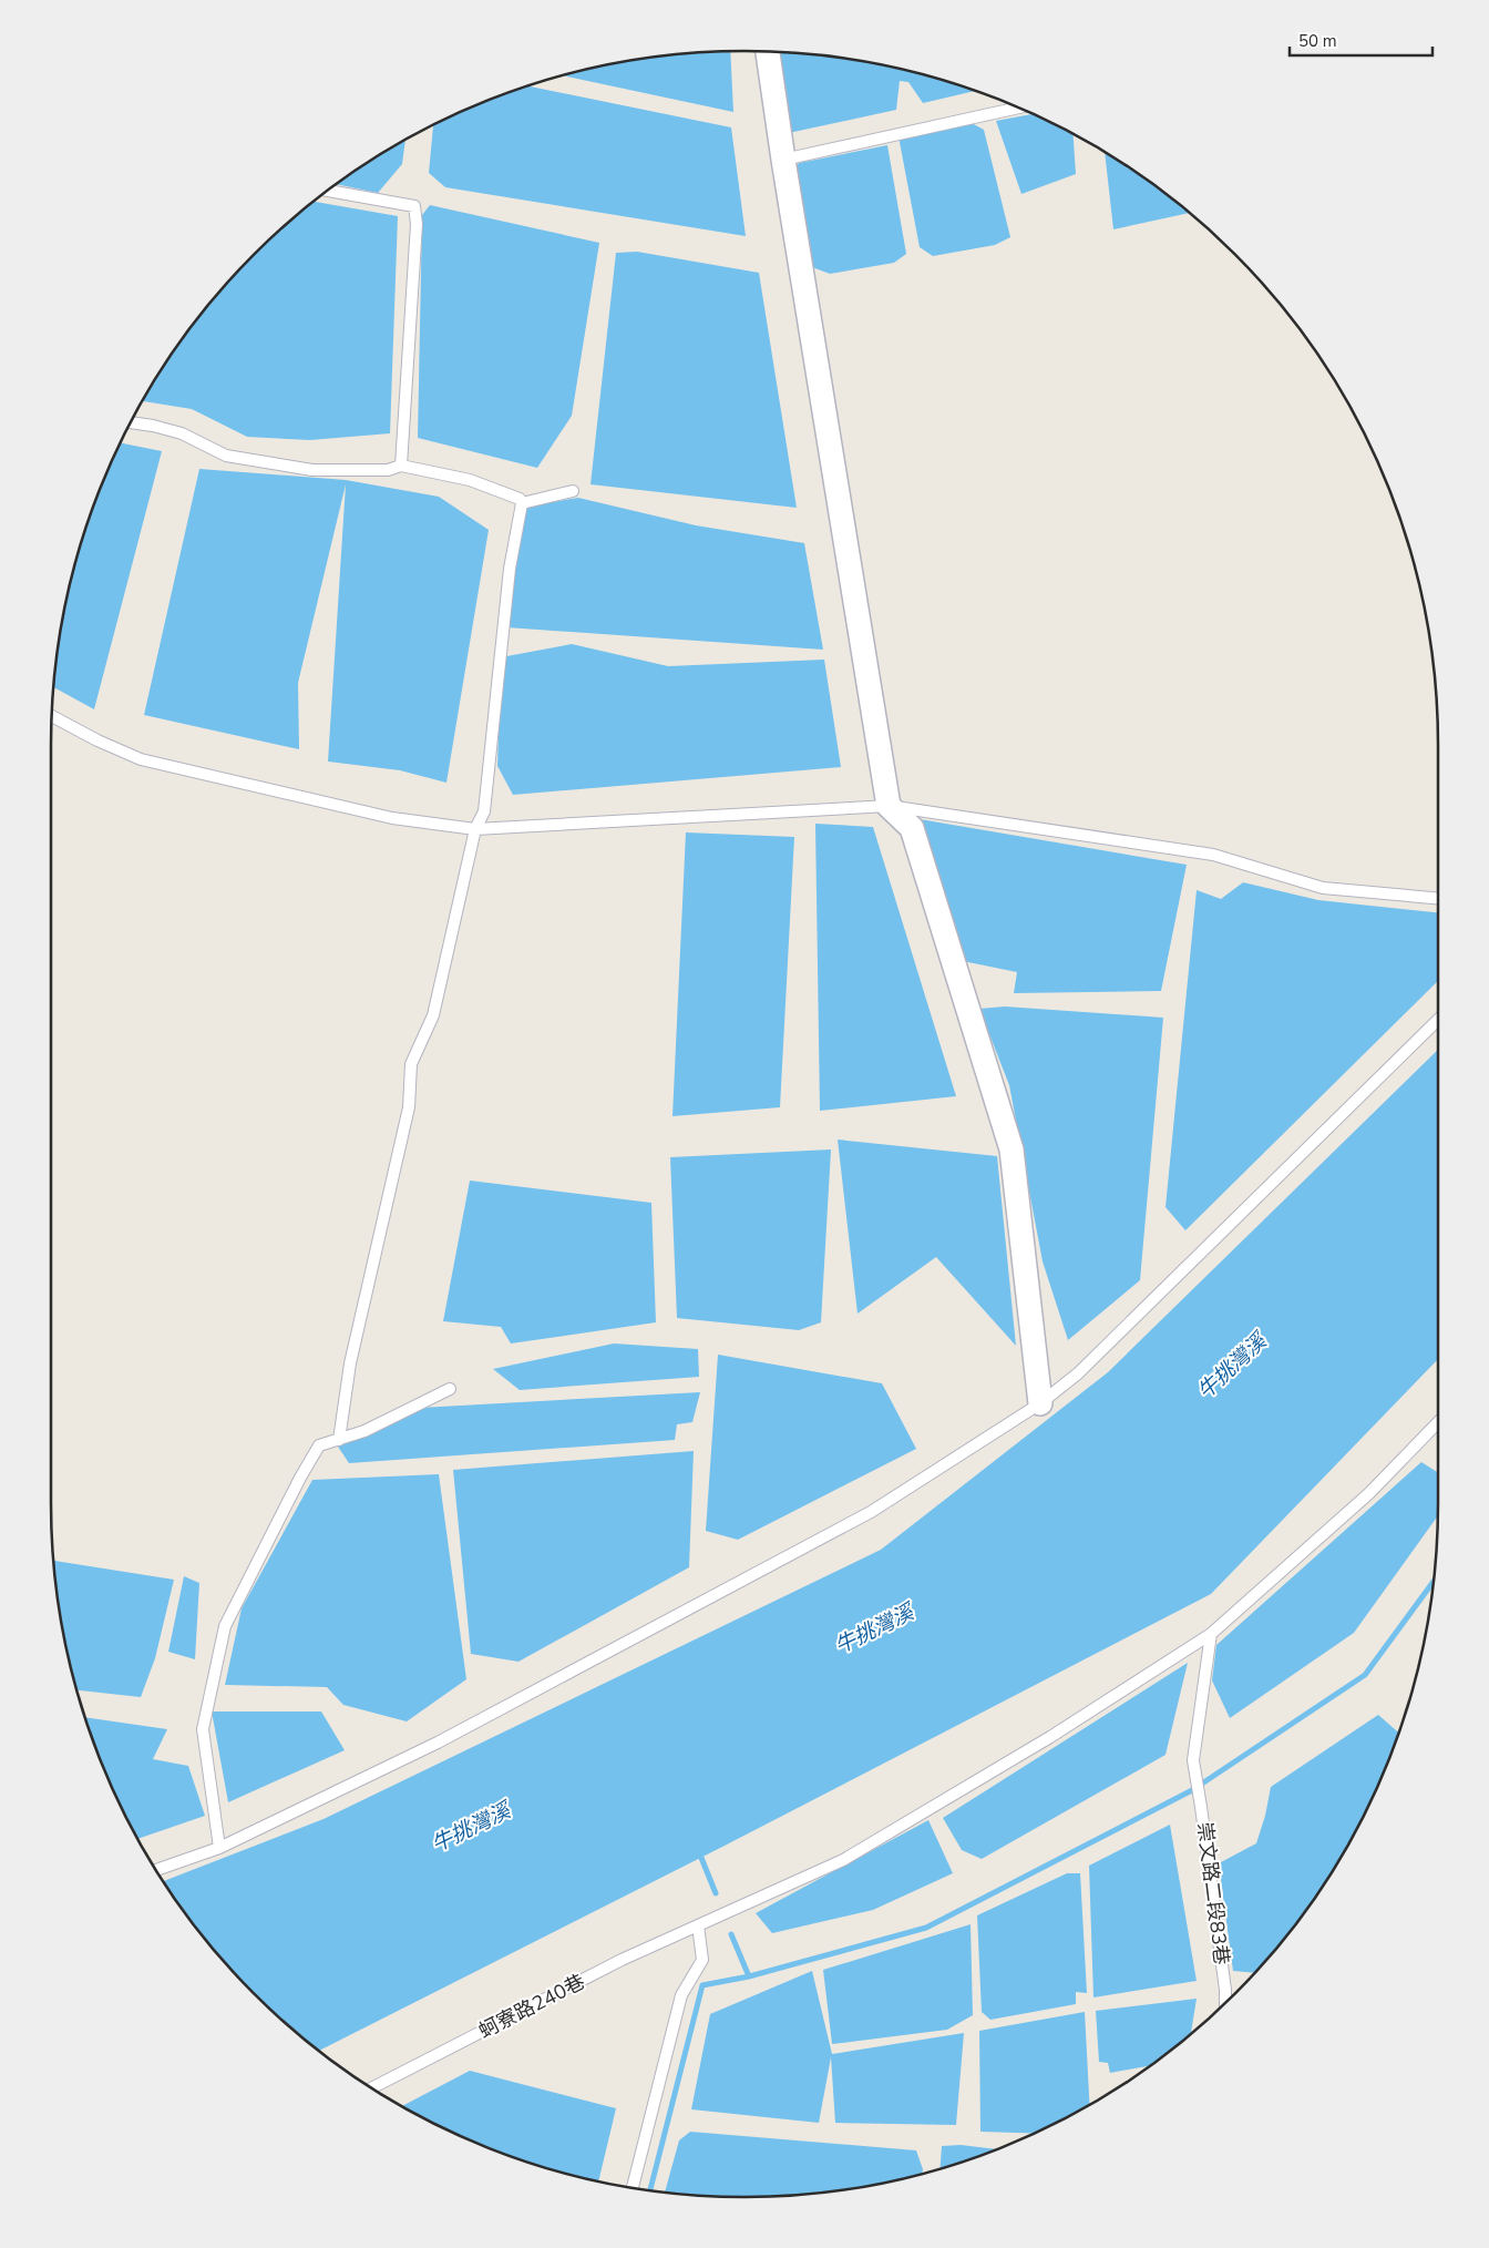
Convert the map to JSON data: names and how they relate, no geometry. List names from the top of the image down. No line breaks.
{"streets":{"lane":["崇文路二段83巷","蚵寮路240巷"]},"crossings":[["崇文路二段83巷","蚵寮路240巷"]],"water":["牛挑灣溪"],"scale_bar":"50 m"}
